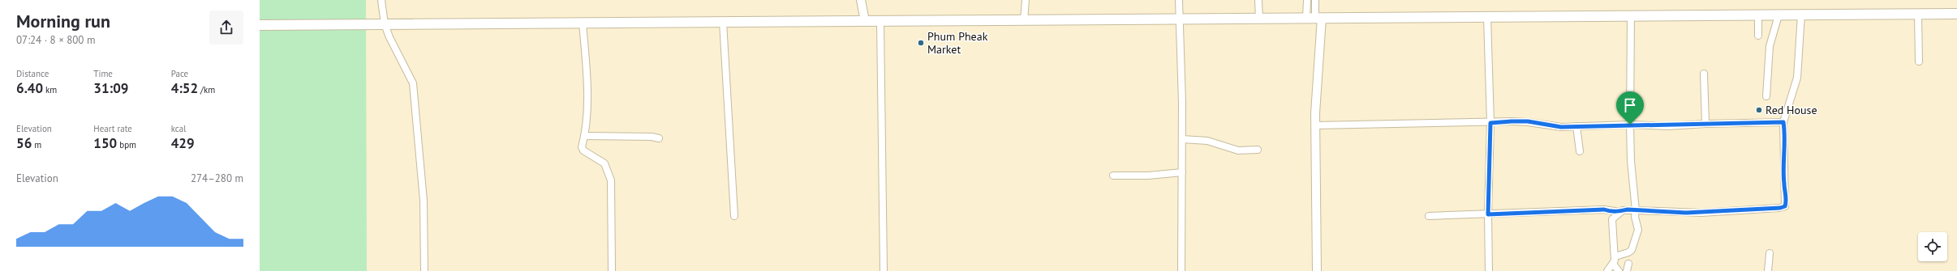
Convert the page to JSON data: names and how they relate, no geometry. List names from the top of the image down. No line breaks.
{"places":["Phum Pheak Market","Red House"],"page":{"heading":["Morning run","07:24 · 8 × 800 m"],"stats":[["Distance","6.40 km"],["Time","31:09"],["Pace","4:52 /km"],["Elevation","56 m"],["Heart rate","150 bpm"],["kcal","429"]],"chart":["Elevation","274–280 m"]}}
